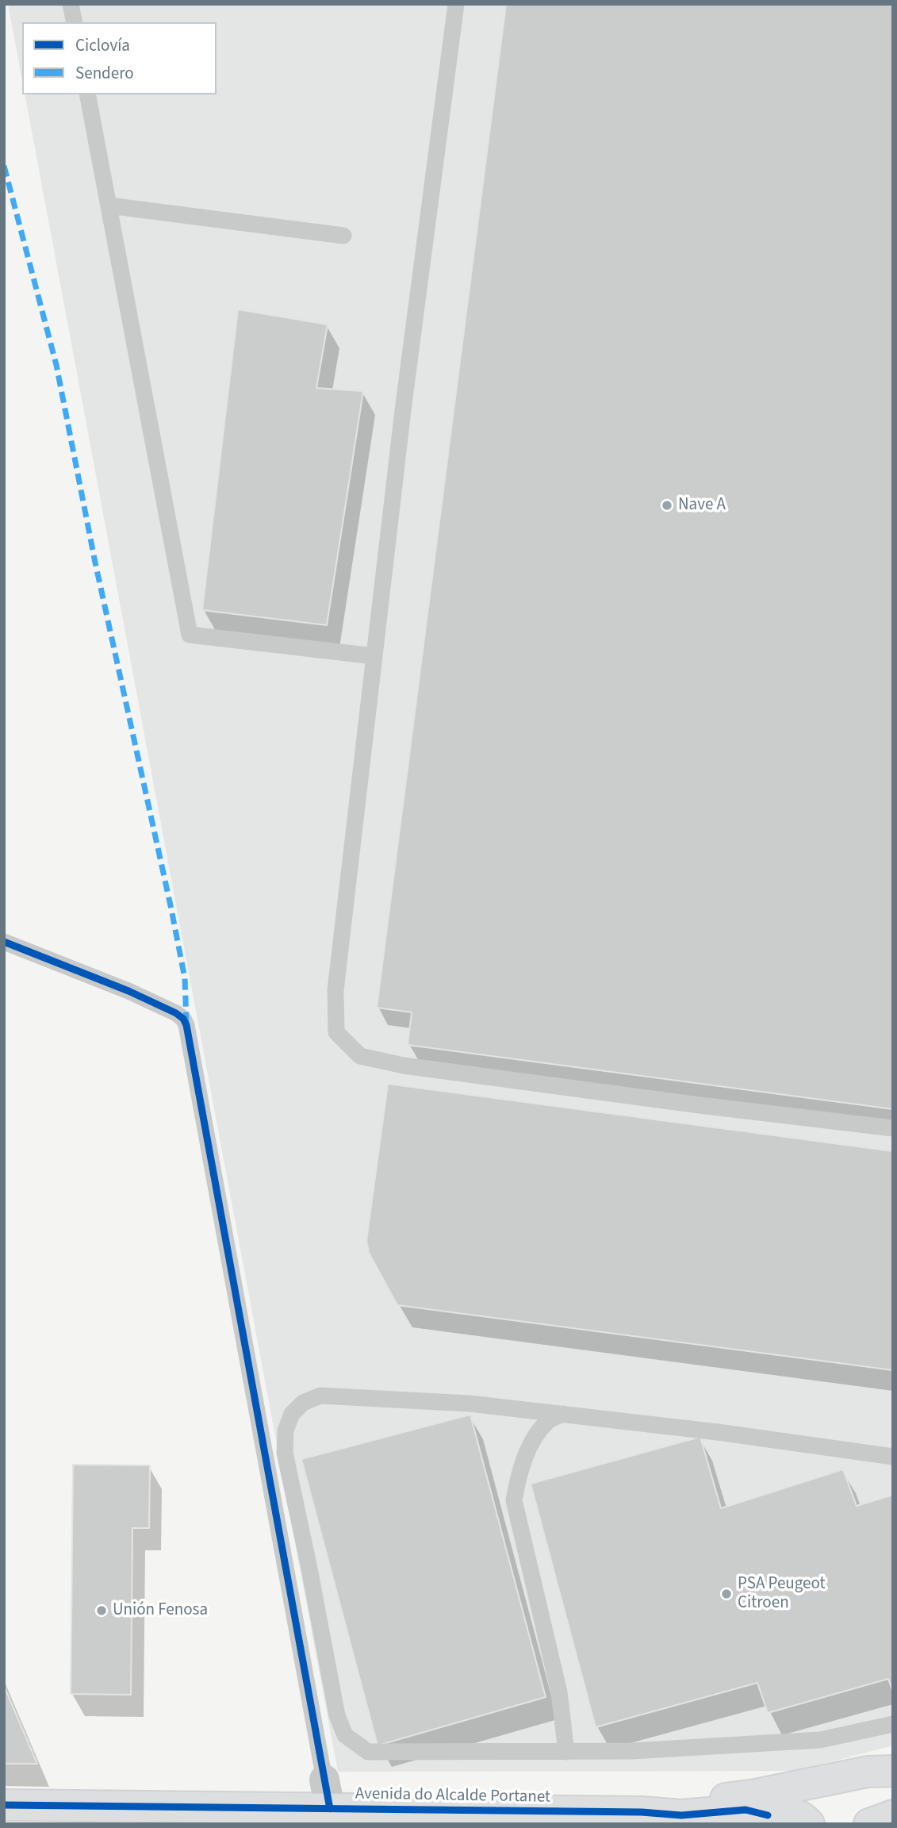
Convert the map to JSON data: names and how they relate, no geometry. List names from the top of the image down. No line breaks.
{"streets":{"main road":["Avenida do Alcalde Portanet"]},"places":["Nave A","PSA Peugeot Citroen","Unión Fenosa"],"legend":["Ciclovía","Sendero"]}
